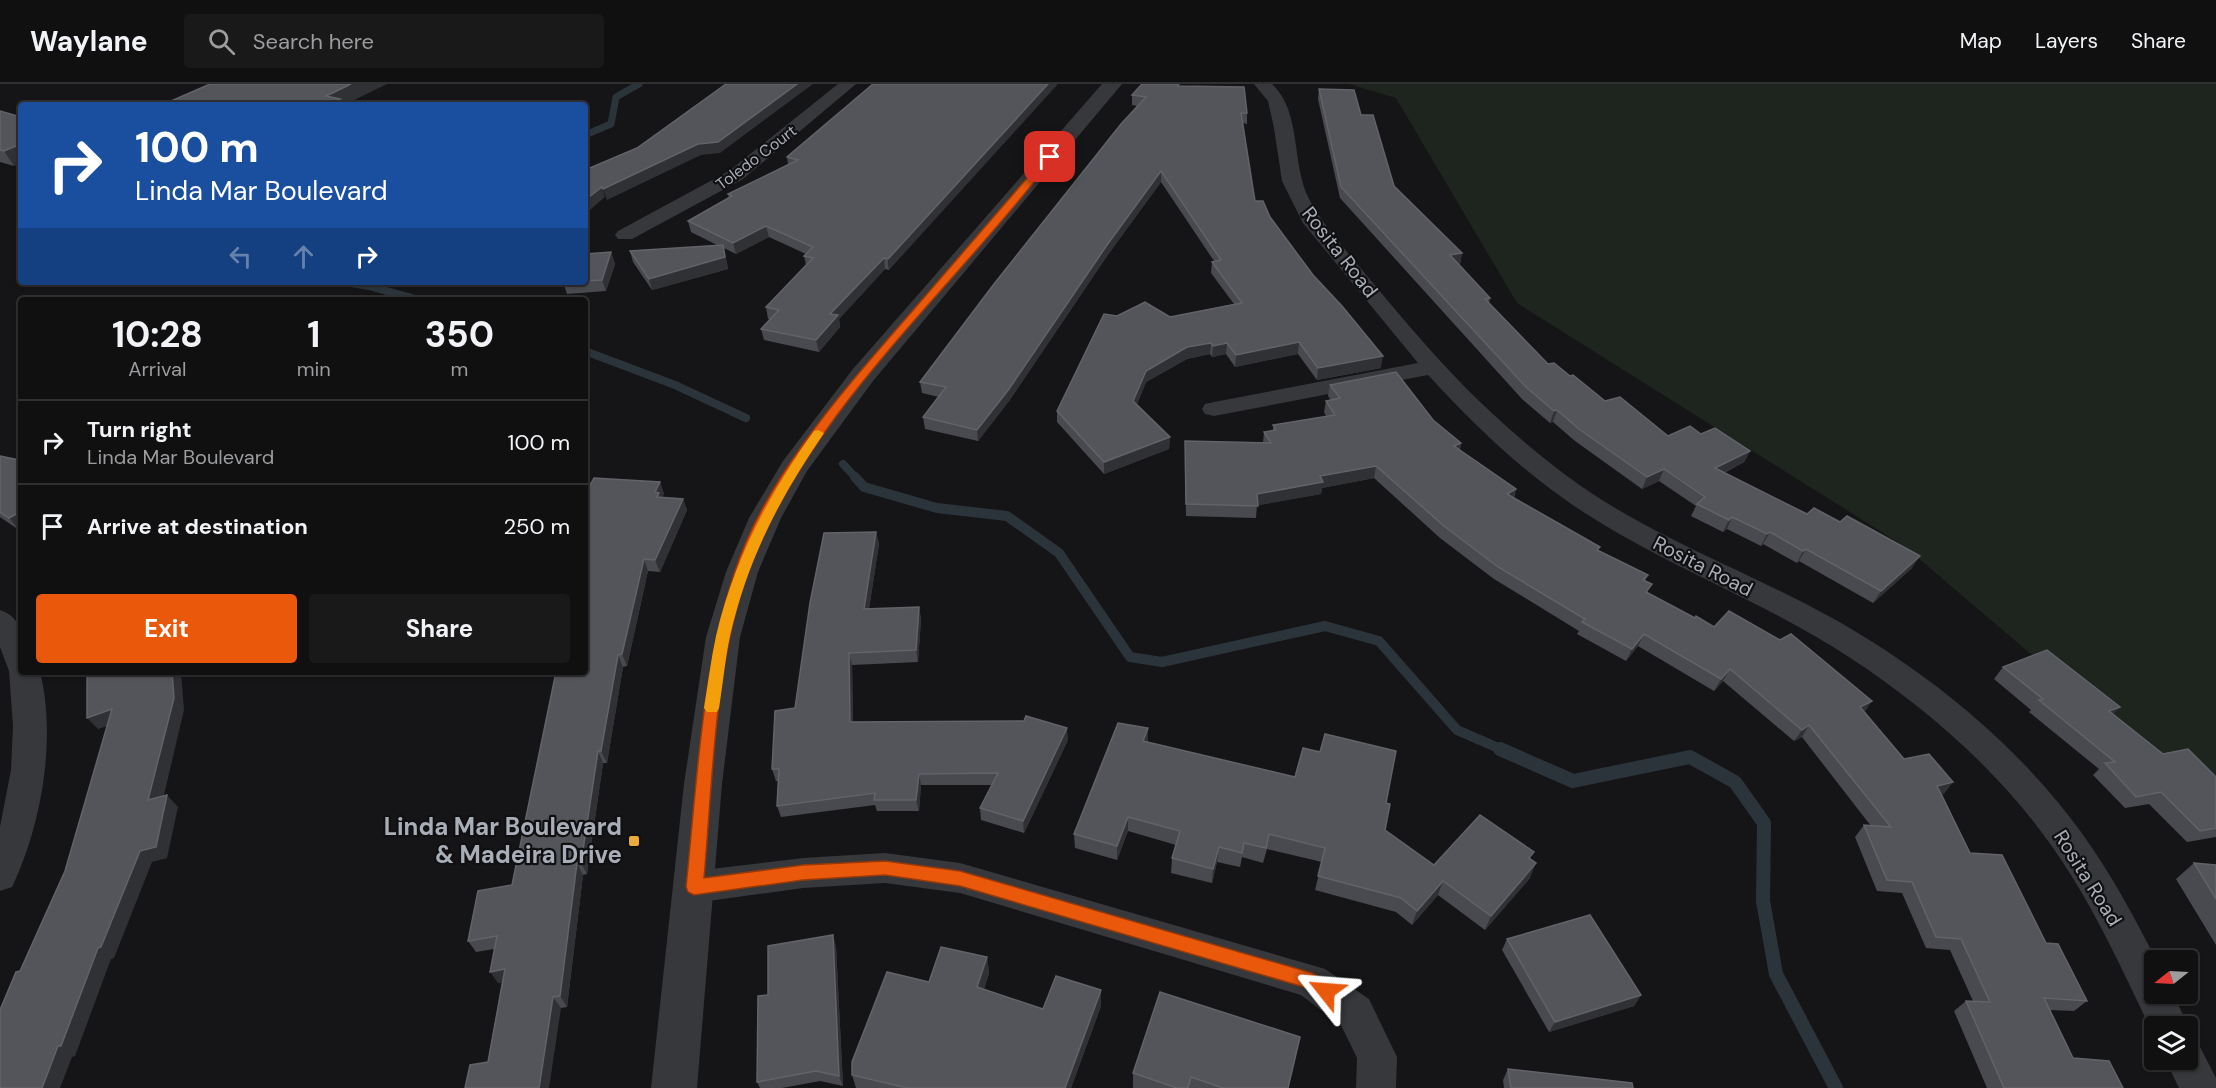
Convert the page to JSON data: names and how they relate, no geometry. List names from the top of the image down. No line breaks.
{"streets":{"street":["Toledo Court","Rosita Road"]},"places":{"transit":["Linda Mar Boulevard & Madeira Drive"]},"north":"left","page":{"header":"Waylane","search":"Search here","nav":["Map","Layers","Share"],"turn":["100 m","Linda Mar Boulevard"],"eta":["10:28","Arrival","1","min","350","m"],"list":[{"name":"Turn right","note":"Linda Mar Boulevard","value":"100 m"},{"name":"Arrive at destination","value":"250 m"}],"buttons":["Exit","Share"]}}
